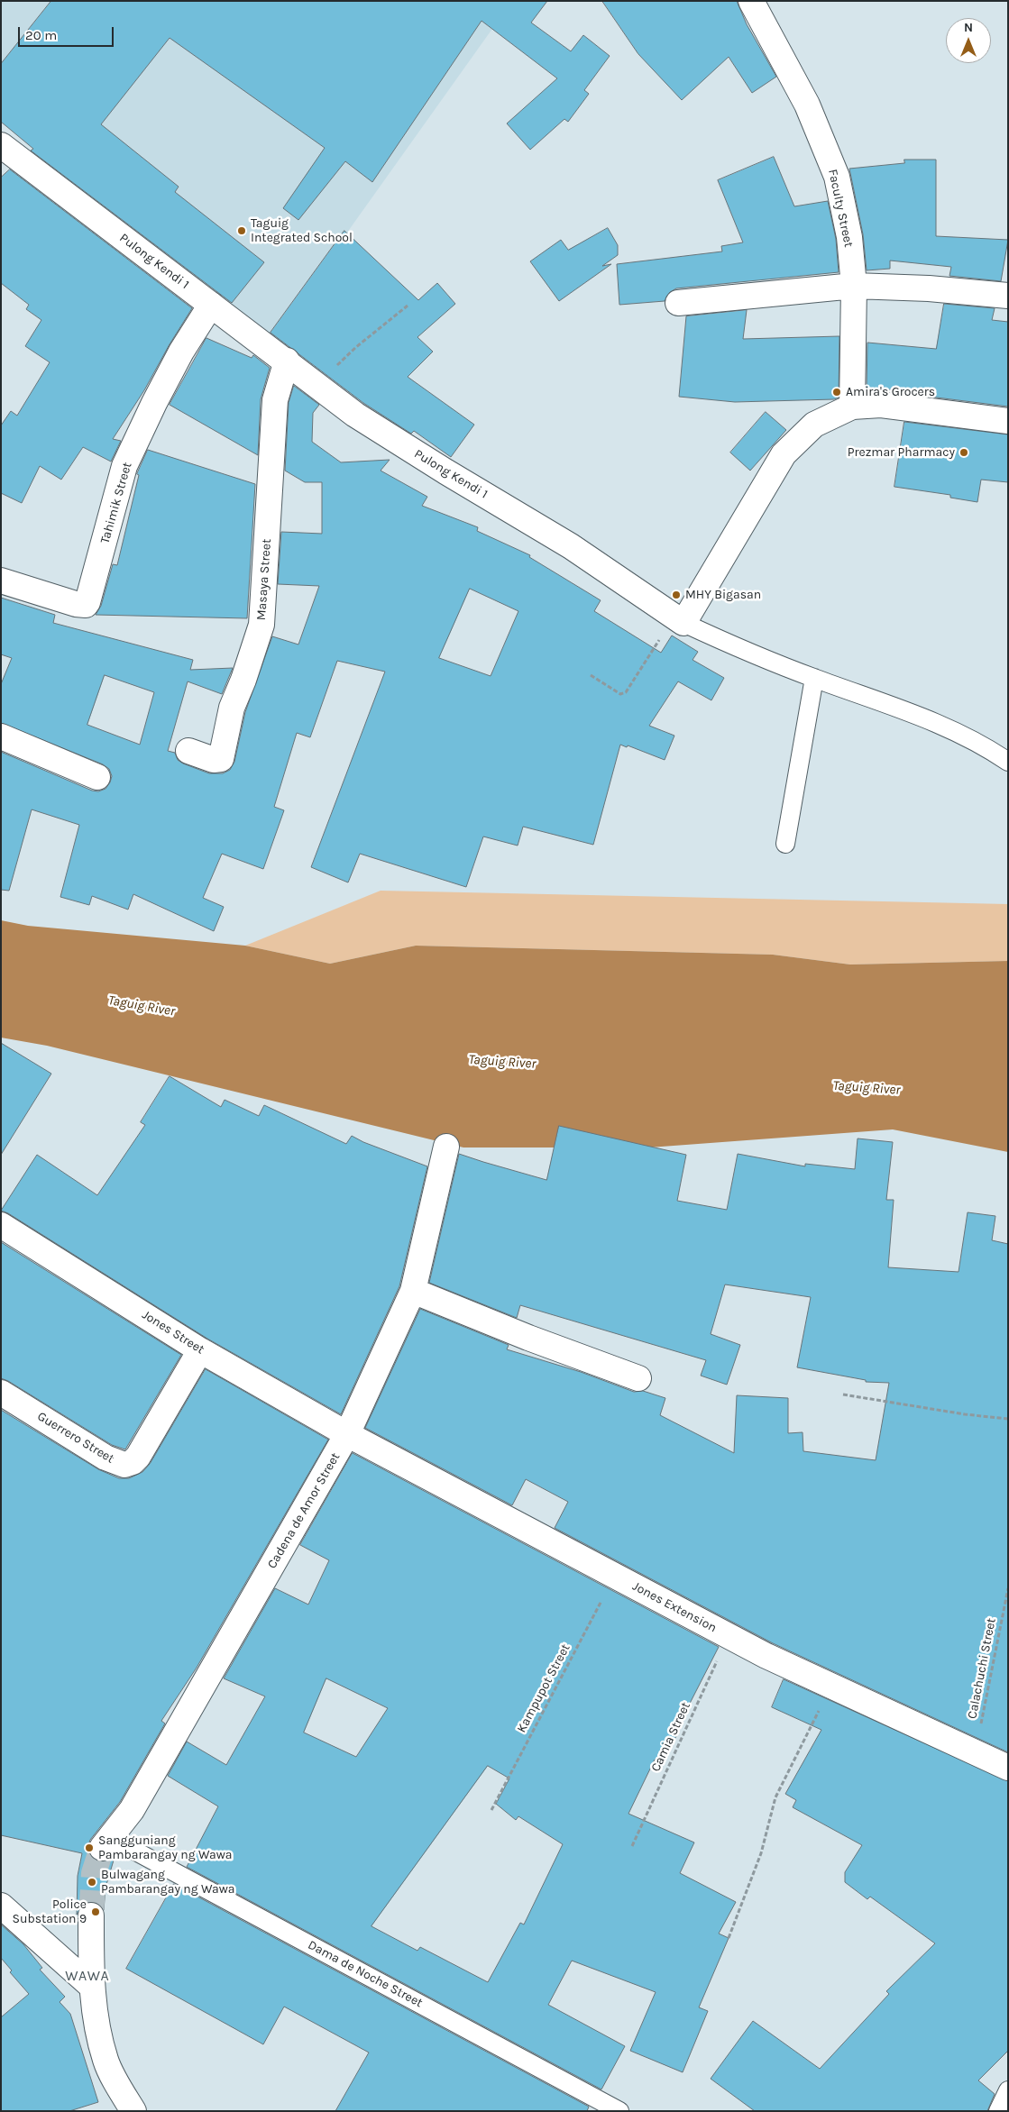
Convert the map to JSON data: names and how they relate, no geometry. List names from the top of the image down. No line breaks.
{"streets":{"street":["Faculty Street","Pulong Kendi 1","Tahimik Street","Masaya Street","Jones Street","Guerrero Street","Cadena de Amor Street","Jones Extension"],"lane":["Dama de Noche Street"],"path":["Calachuchi Street","Kampupot Street","Camia Street"]},"crossings":[["Pulong Kendi 1","Tahimik Street"],["Pulong Kendi 1","Masaya Street"],["Jones Street","Guerrero Street"],["Jones Street","Cadena de Amor Street"],["Jones Street","Jones Extension"],["Cadena de Amor Street","Jones Extension"],["Cadena de Amor Street","Dama de Noche Street"],["Jones Extension","Calachuchi Street"],["Jones Extension","Kampupot Street"],["Jones Extension","Camia Street"]],"districts":["WAWA"],"water":["Taguig River"],"places":["Taguig Integrated School","Amira's Grocers","Prezmar Pharmacy","MHY Bigasan","Sangguniang Pambarangay ng Wawa","Bulwagang Pambarangay ng Wawa","Police Substation 9"],"scale_bar":"20 m","north":"top"}
